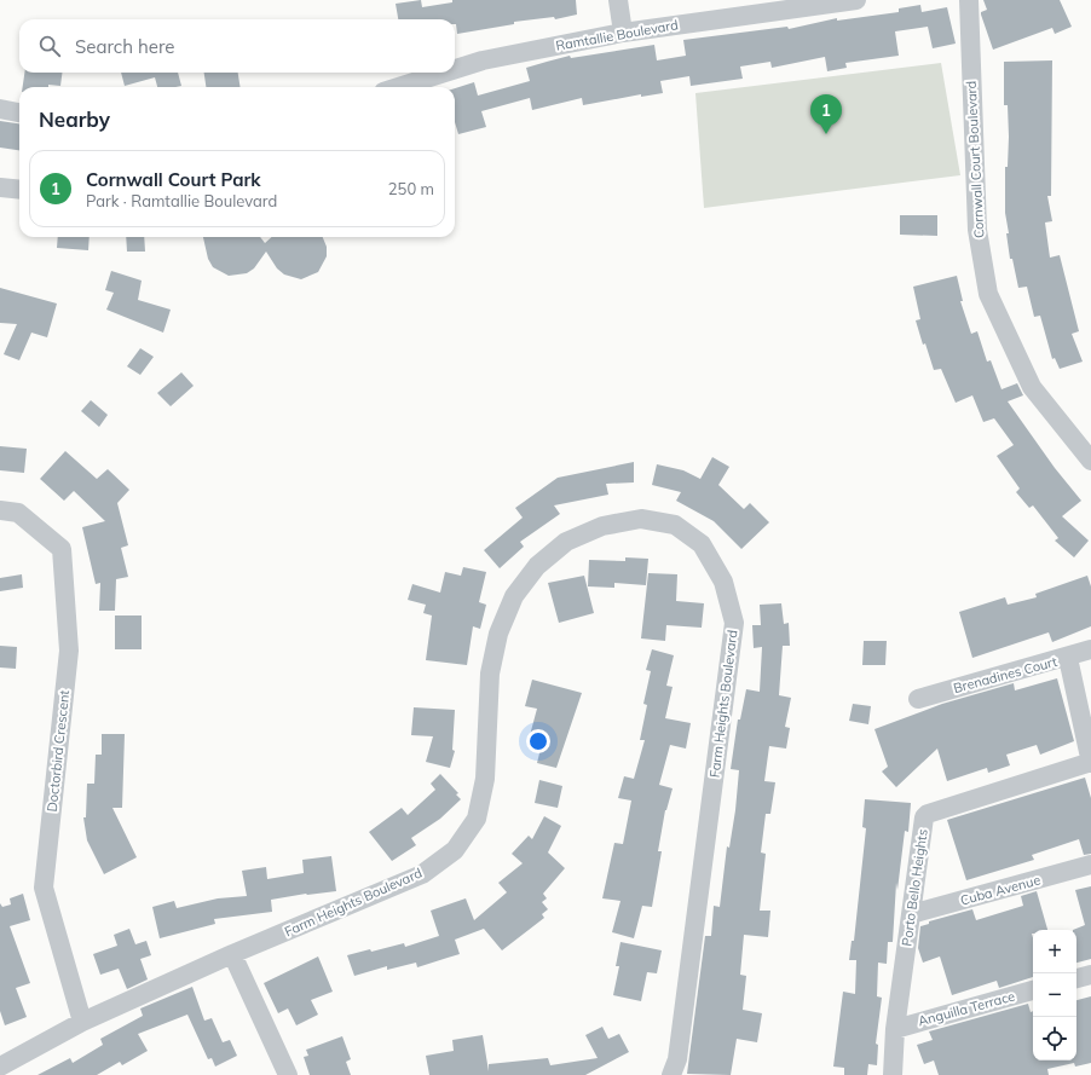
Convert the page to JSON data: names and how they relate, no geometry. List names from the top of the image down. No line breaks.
{"streets":{"street":["Ramtallie Boulevard","Cornwall Court Boulevard","Brenadines Court","Farm Heights Boulevard","Doctorbird Crescent","Porto Bello Heights","Cuba Avenue","Anguilla Terrace"]},"crossings":[["Farm Heights Boulevard","Doctorbird Crescent"],["Porto Bello Heights","Cuba Avenue"],["Porto Bello Heights","Anguilla Terrace"]],"page":{"search":"Search here","heading":"Nearby","pins":"1","list":[{"mark":"1","name":"Cornwall Court Park","note":"Park · Ramtallie Boulevard","value":"250 m"}],"map_buttons":["+","−"]}}
